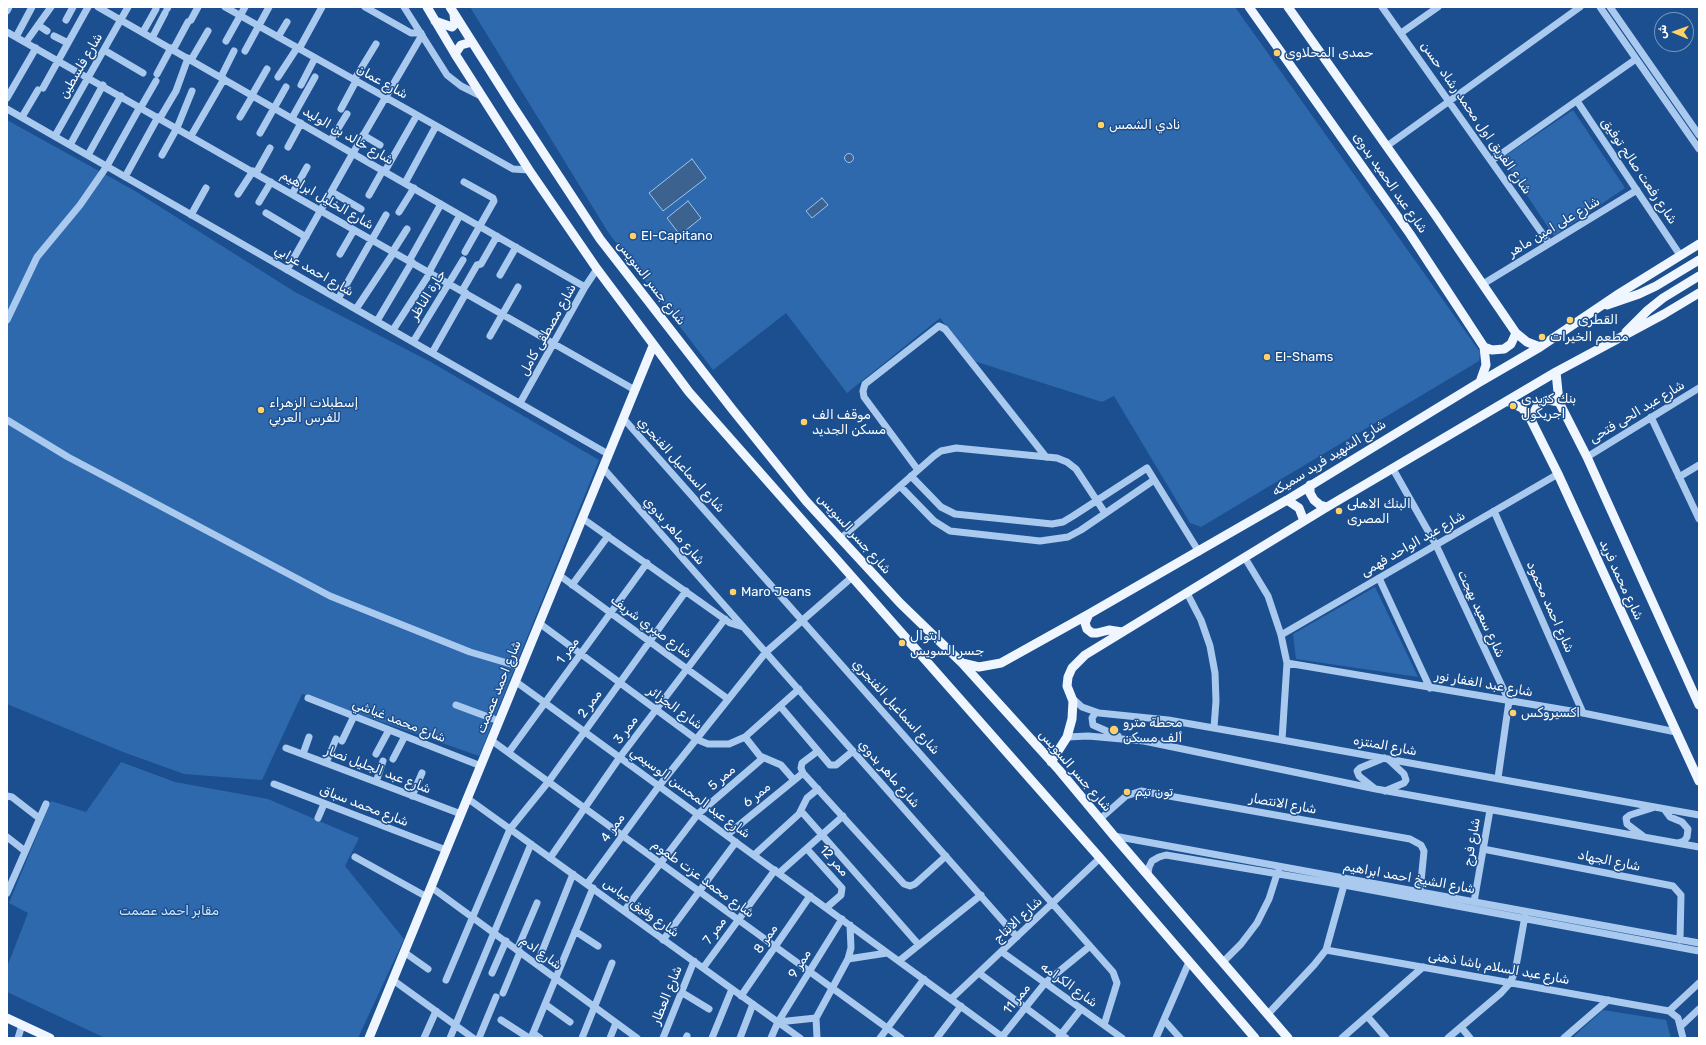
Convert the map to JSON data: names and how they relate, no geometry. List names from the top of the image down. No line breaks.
{"streets":{"main road":["شارع عبد الحميد بدوى","شارع جسر السويس","شارع الشهيد فريد سميكه","شارع محمد فريد","شارع احمد عصمت"],"street":["شارع فلسطين","شارع عمان","شارع الفريق اول محمد رشاد حسن","شارع خالد بن الوليد","شارع رفعت صالح توفيق","شارع الخليل ابراهيم","شارع على امين ماهر","شارع احمد عرابي","حارة الناظر","شارع مصطفى كامل","شارع عبد الحى فتحى","شارع اسماعيل الفنجري","شارع ماهر بدوي","شارع عبد الواحد فهمى","شارع احمد محمود","شارع سعيد بهجت","شارع صبري شريف","ممر 1","شارع عبد الغفار نور","ممر 2","شارع الجزائر","شارع محمد غباشي","ممر 3","شارع المنتزه","شارع عبد الجليل نصار","ممر 5","شارع عبد المحسن الوسيمي","ممر 6","شارع الانتصار","شارع محمد سباق","ممر 4","شارع فرج","ممر 12","شارع الجهاد","شارع الشيخ احمد ابراهيم","شارع محمد عزت طموم","شارع وفيق عباس","شارع الانتاج","ممر 7","ممر 8","شارع ادم","ممر 9","شارع عبد السلام باشا ذهنى","شارع الكرامه","شارع العطار","ممر 11"]},"crossings":[["شارع فلسطين","شارع خالد بن الوليد"],["شارع فلسطين","شارع الخليل ابراهيم"],["شارع فلسطين","شارع احمد عرابي"],["شارع الفريق اول محمد رشاد حسن","شارع على امين ماهر"],["شارع خالد بن الوليد","شارع مصطفى كامل"],["شارع رفعت صالح توفيق","شارع على امين ماهر"],["شارع رفعت صالح توفيق","شارع الشهيد فريد سميكه"],["شارع عبد الحميد بدوى","شارع على امين ماهر"],["شارع عبد الحميد بدوى","شارع الشهيد فريد سميكه"],["شارع الخليل ابراهيم","حارة الناظر"],["شارع الخليل ابراهيم","شارع مصطفى كامل"],["شارع الخليل ابراهيم","شارع احمد عصمت"],["شارع احمد عرابي","حارة الناظر"],["شارع احمد عرابي","شارع مصطفى كامل"],["شارع احمد عرابي","شارع احمد عصمت"],["شارع جسر السويس","شارع الشهيد فريد سميكه"],["شارع جسر السويس","شارع الانتصار"],["شارع جسر السويس","شارع الشيخ احمد ابراهيم"],["شارع عبد الحى فتحى","شارع محمد فريد"],["شارع اسماعيل الفنجري","شارع احمد عصمت"],["شارع اسماعيل الفنجري","ممر 4"],["شارع اسماعيل الفنجري","شارع الانتاج"],["شارع اسماعيل الفنجري","شارع الكرامه"],["شارع اسماعيل الفنجري","ممر 11"],["شارع ماهر بدوي","ممر 1"],["شارع ماهر بدوي","شارع احمد عصمت"],["شارع ماهر بدوي","ممر 2"],["شارع ماهر بدوي","شارع الجزائر"],["شارع ماهر بدوي","ممر 3"],["شارع ماهر بدوي","ممر 4"],["شارع ماهر بدوي","شارع الانتاج"],["شارع عبد الواحد فهمى","شارع محمد فريد"],["شارع عبد الواحد فهمى","شارع احمد محمود"],["شارع عبد الواحد فهمى","شارع سعيد بهجت"],["شارع محمد فريد","شارع عبد الغفار نور"],["شارع احمد محمود","شارع عبد الغفار نور"],["شارع سعيد بهجت","شارع عبد الغفار نور"],["شارع صبري شريف","ممر 1"],["شارع صبري شريف","شارع احمد عصمت"],["شارع صبري شريف","ممر 2"],["شارع صبري شريف","ممر 3"],["شارع صبري شريف","ممر 4"],["ممر 1","شارع الجزائر"],["ممر 1","شارع عبد المحسن الوسيمي"],["ممر 1","شارع محمد عزت طموم"],["شارع احمد عصمت","شارع الجزائر"],["شارع احمد عصمت","شارع محمد غباشي"],["شارع احمد عصمت","شارع عبد الجليل نصار"],["شارع احمد عصمت","شارع عبد المحسن الوسيمي"],["شارع احمد عصمت","شارع محمد سباق"],["شارع احمد عصمت","شارع محمد عزت طموم"],["شارع احمد عصمت","شارع وفيق عباس"],["شارع احمد عصمت","شارع ادم"],["ممر 2","شارع الجزائر"],["ممر 2","شارع عبد المحسن الوسيمي"],["ممر 2","شارع محمد عزت طموم"],["ممر 2","شارع وفيق عباس"],["ممر 2","شارع ادم"],["شارع الجزائر","ممر 3"],["شارع الجزائر","ممر 4"],["ممر 3","شارع عبد المحسن الوسيمي"],["ممر 3","شارع محمد عزت طموم"],["ممر 3","شارع وفيق عباس"],["ممر 5","شارع عبد المحسن الوسيمي"],["ممر 5","شارع محمد عزت طموم"],["ممر 5","شارع وفيق عباس"],["شارع عبد المحسن الوسيمي","ممر 6"],["شارع عبد المحسن الوسيمي","ممر 4"],["شارع عبد المحسن الوسيمي","ممر 12"],["شارع عبد المحسن الوسيمي","شارع الانتاج"],["شارع عبد المحسن الوسيمي","ممر 7"],["شارع عبد المحسن الوسيمي","ممر 8"],["شارع عبد المحسن الوسيمي","ممر 9"],["شارع عبد المحسن الوسيمي","ممر 11"],["شارع الانتصار","شارع الشيخ احمد ابراهيم"],["ممر 4","شارع محمد عزت طموم"],["ممر 4","شارع وفيق عباس"],["ممر 4","شارع ادم"],["شارع فرج","شارع الجهاد"],["شارع فرج","شارع الشيخ احمد ابراهيم"],["ممر 12","ممر 7"],["شارع الجهاد","شارع الشيخ احمد ابراهيم"],["شارع محمد عزت طموم","ممر 7"],["شارع محمد عزت طموم","ممر 8"],["شارع محمد عزت طموم","ممر 9"],["شارع وفيق عباس","ممر 7"],["شارع وفيق عباس","ممر 8"],["شارع وفيق عباس","ممر 9"],["شارع وفيق عباس","شارع العطار"],["شارع الانتاج","شارع الكرامه"],["شارع الكرامه","ممر 11"]],"parks":["مقابر احمد عصمت"],"places":["حمدى المحلاوى","نادي الشمس","El-Capitano","القطرى","مطعم الخيرات","El-Shams","بنك كريدى اجريكول","إسطبلات الزهراء للفرس العربي","موقف الف مسكن الجديد","البنك الاهلى المصرى","Maro Jeans","ابتوال جسر السويس","اكسيروكس","محطة مترو ألف مسكن","تون تيم"],"north":"left"}
